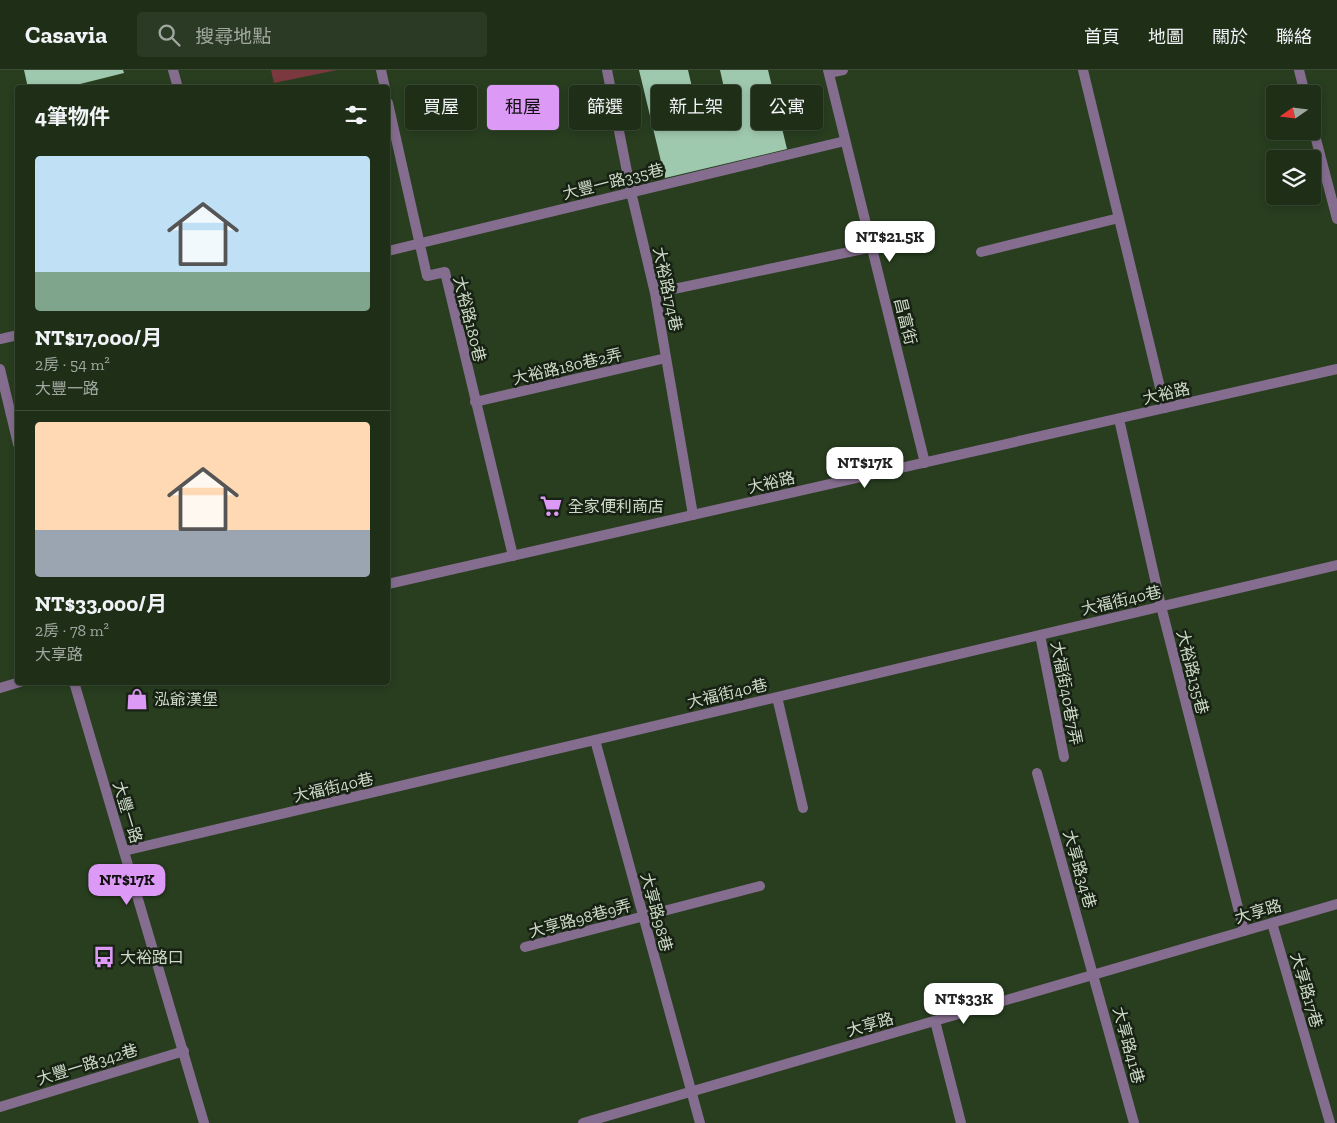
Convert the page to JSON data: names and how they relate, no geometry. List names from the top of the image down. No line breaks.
{"streets":{"street":["大豐一路335巷","大裕路174巷","大裕路180巷","昌富街","大裕路180巷2弄","大裕路","大福街40巷","大裕路135巷","大福街40巷7弄","大豐一路","大享路34巷","大享路","大享路98巷","大享路98巷9弄","大享路17巷","大享路41巷","大豐一路342巷"]},"crossings":[["大豐一路335巷","大裕路174巷"],["大豐一路335巷","大裕路180巷"],["大豐一路335巷","昌富街"],["大裕路174巷","大裕路180巷2弄"],["大裕路174巷","大裕路"],["大裕路180巷","大裕路180巷2弄"],["大裕路180巷","大裕路"],["昌富街","大裕路"],["大裕路","大裕路135巷"],["大福街40巷","大裕路135巷"],["大福街40巷","大福街40巷7弄"],["大福街40巷","大豐一路"],["大福街40巷","大享路98巷"],["大裕路135巷","大享路"],["大豐一路","大豐一路342巷"],["大享路34巷","大享路"],["大享路34巷","大享路41巷"],["大享路","大享路98巷"],["大享路","大享路17巷"],["大享路","大享路41巷"],["大享路98巷","大享路98巷9弄"]],"places":{"supermarket":["全家便利商店"],"shop":["泓爺漢堡"],"bus stop":["大裕路口"]},"north":"left","page":{"header":"Casavia","search":"搜尋地點","nav":["首頁","地圖","關於","聯絡"],"chip":["買屋","租屋","篩選","新上架","公寓"],"heading":"4筆物件","list":[{"name":"NT$17,000/月","note":"2房 · 54 m² · 大豐一路"},{"name":"NT$33,000/月","note":"2房 · 78 m² · 大享路"}],"price":["NT$21.5K","NT$17K","NT$17K","NT$33K"]}}
